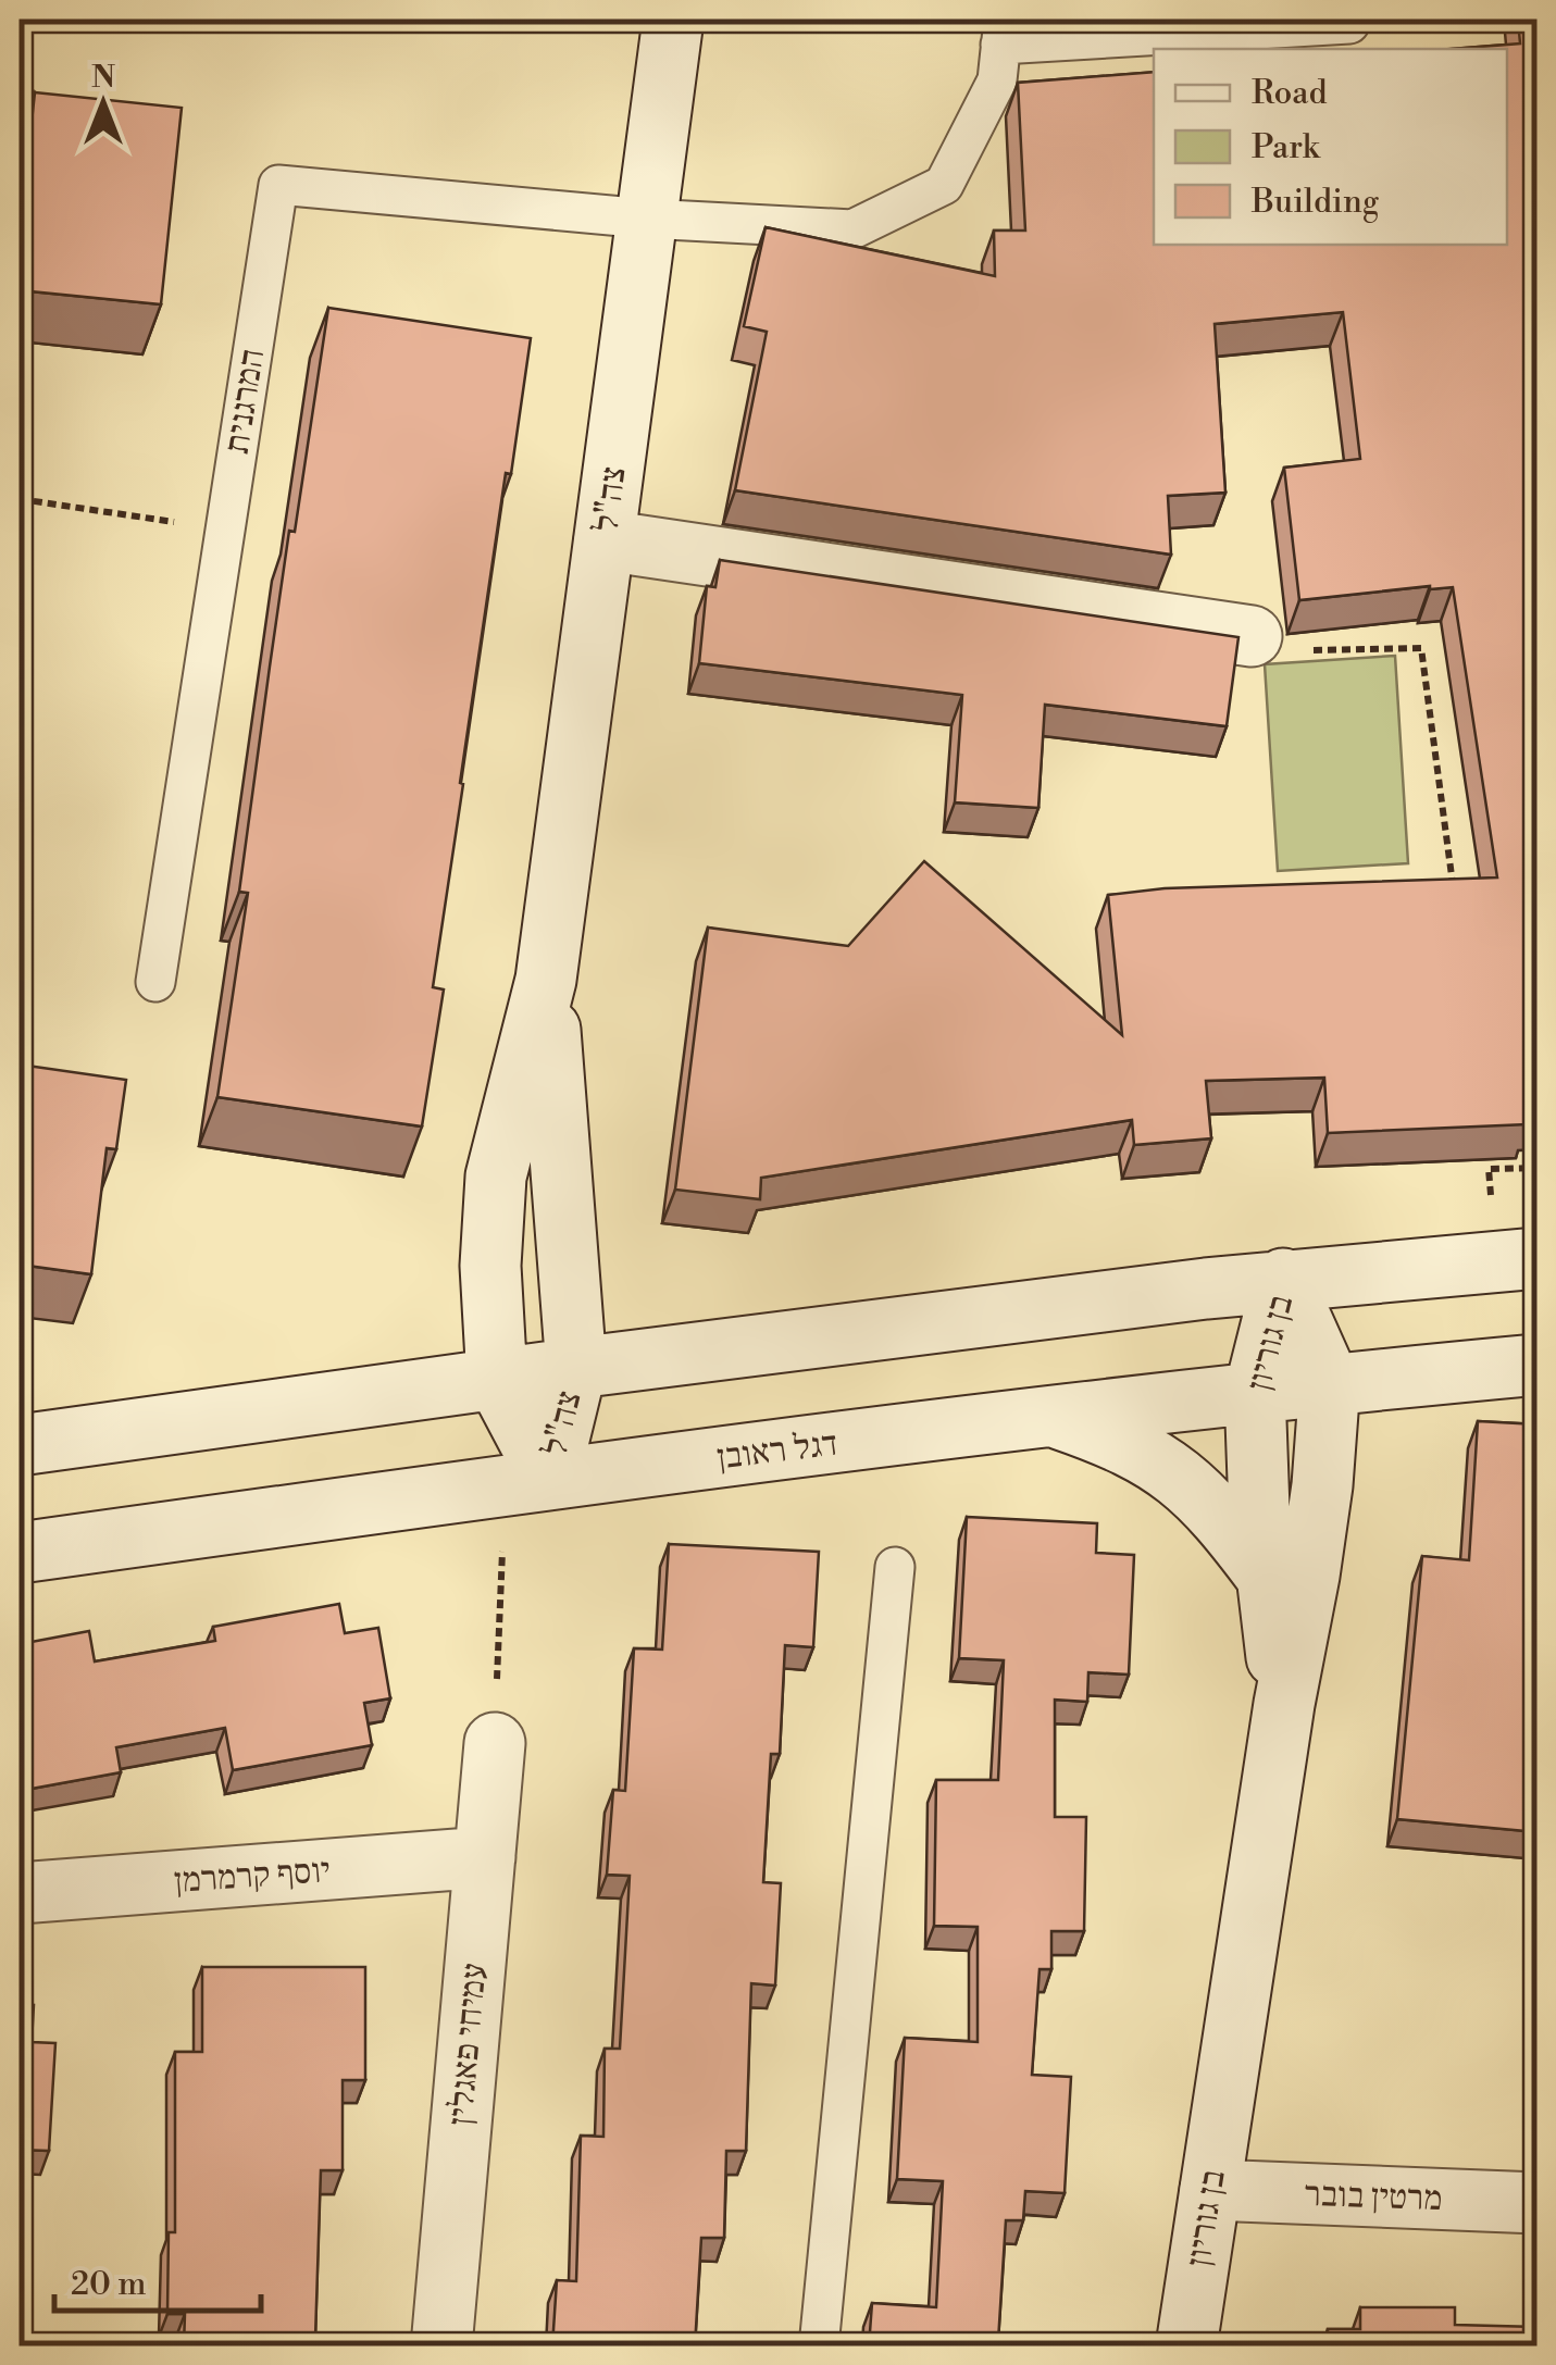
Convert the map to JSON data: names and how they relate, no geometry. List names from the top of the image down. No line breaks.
{"streets":{"street":["צה\"ל","בן גוריון","דגל ראובן","יוסף קרמרמן","עמיחי פאגלין","מרטין בובר"],"lane":["המרגנית"]},"crossings":[["המרגנית","צה\"ל"],["צה\"ל","דגל ראובן"],["בן גוריון","דגל ראובן"],["בן גוריון","מרטין בובר"],["יוסף קרמרמן","עמיחי פאגלין"]],"legend":["Road","Park","Building"],"scale_bar":"20 m","north":"top"}
